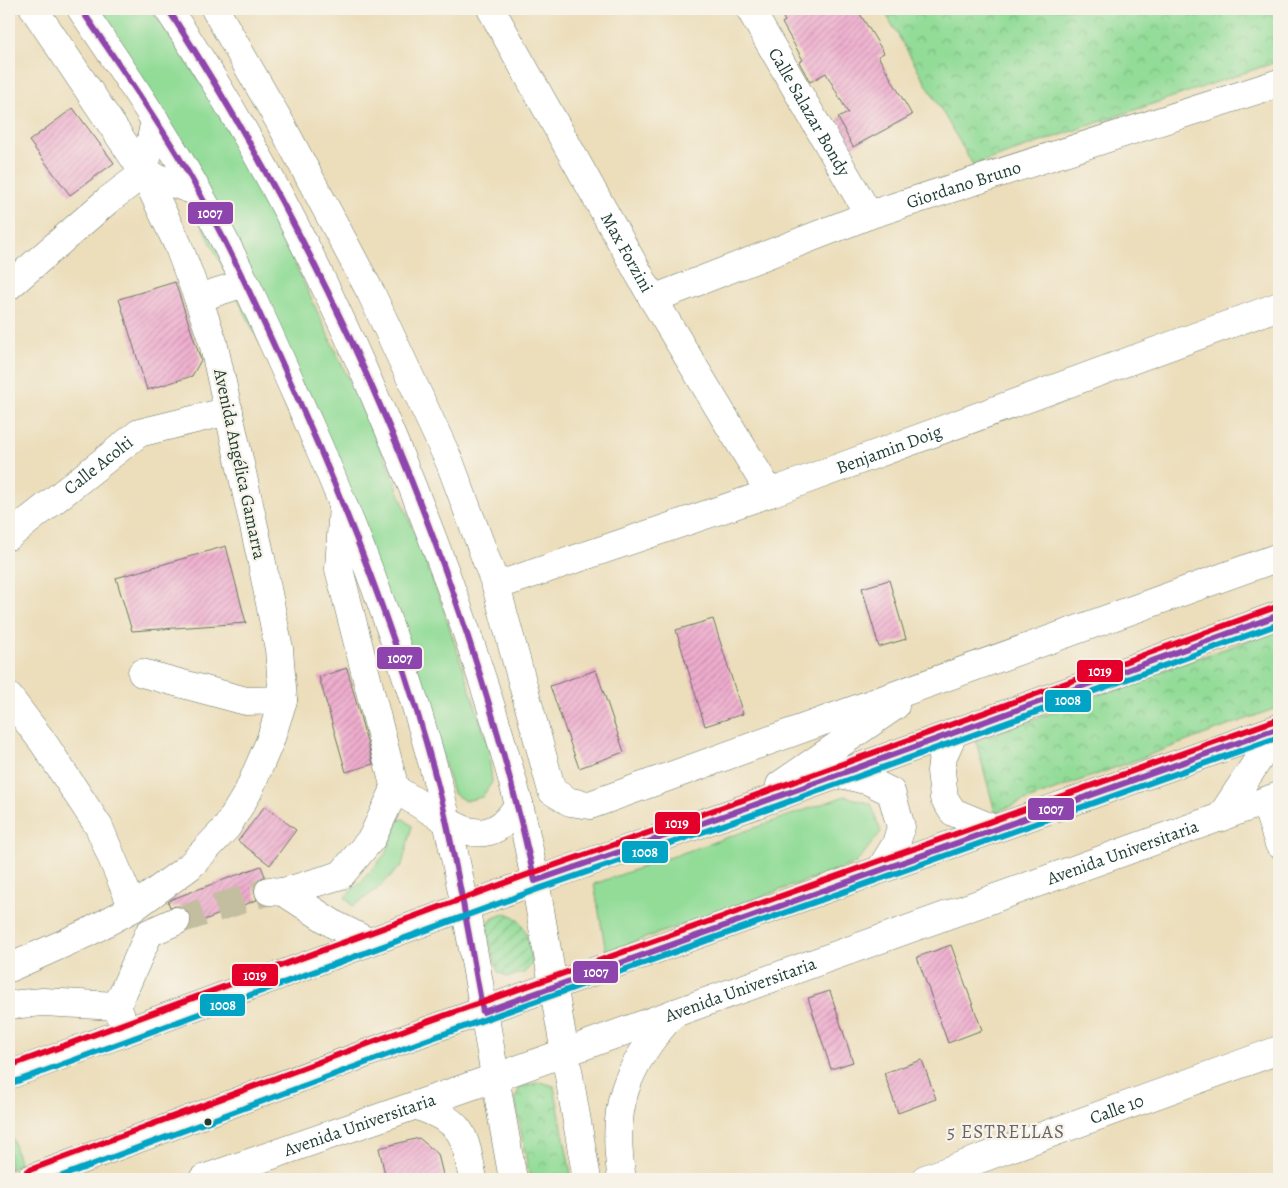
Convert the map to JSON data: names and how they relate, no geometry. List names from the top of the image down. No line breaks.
{"streets":{"main road":["Calle Salazar Bondy","Giordano Bruno","Max Forzini","Benjamin Doig","Avenida Angélica Gamarra","Calle Acolti","Avenida Universitaria","Calle 10"]},"crossings":[["Calle Salazar Bondy","Giordano Bruno"],["Giordano Bruno","Max Forzini"],["Max Forzini","Benjamin Doig"],["Avenida Angélica Gamarra","Calle Acolti"]],"districts":["5 ESTRELLAS"],"lines":["transit line 1007","transit line 1019","transit line 1008"]}
